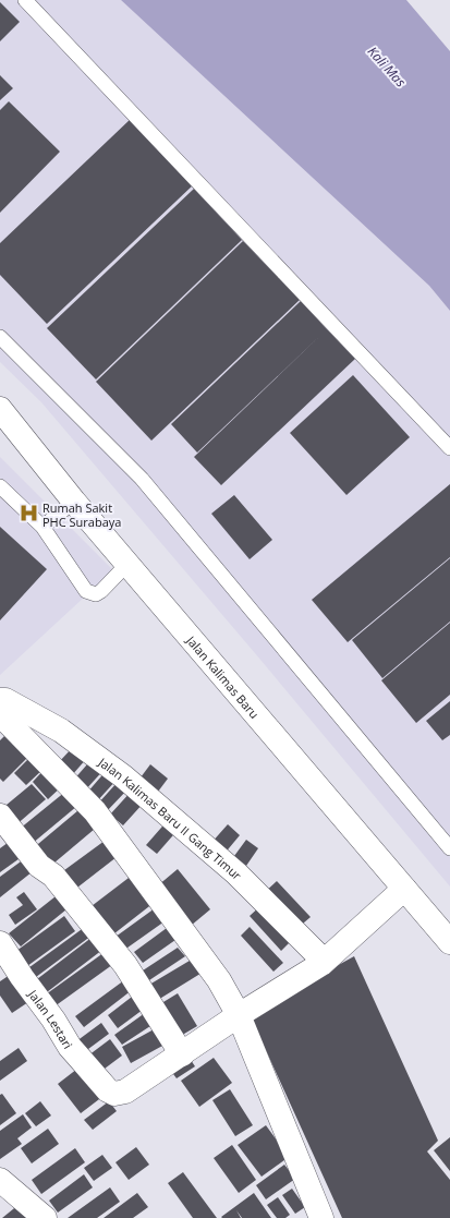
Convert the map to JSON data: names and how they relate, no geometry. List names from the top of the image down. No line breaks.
{"streets":{"street":["Jalan Kalimas Baru","Jalan Kalimas Baru II Gang Timur","Jalan Lestari"]},"water":["Kali Mas"],"places":{"hospital":["Rumah Sakit PHC Surabaya"]}}
